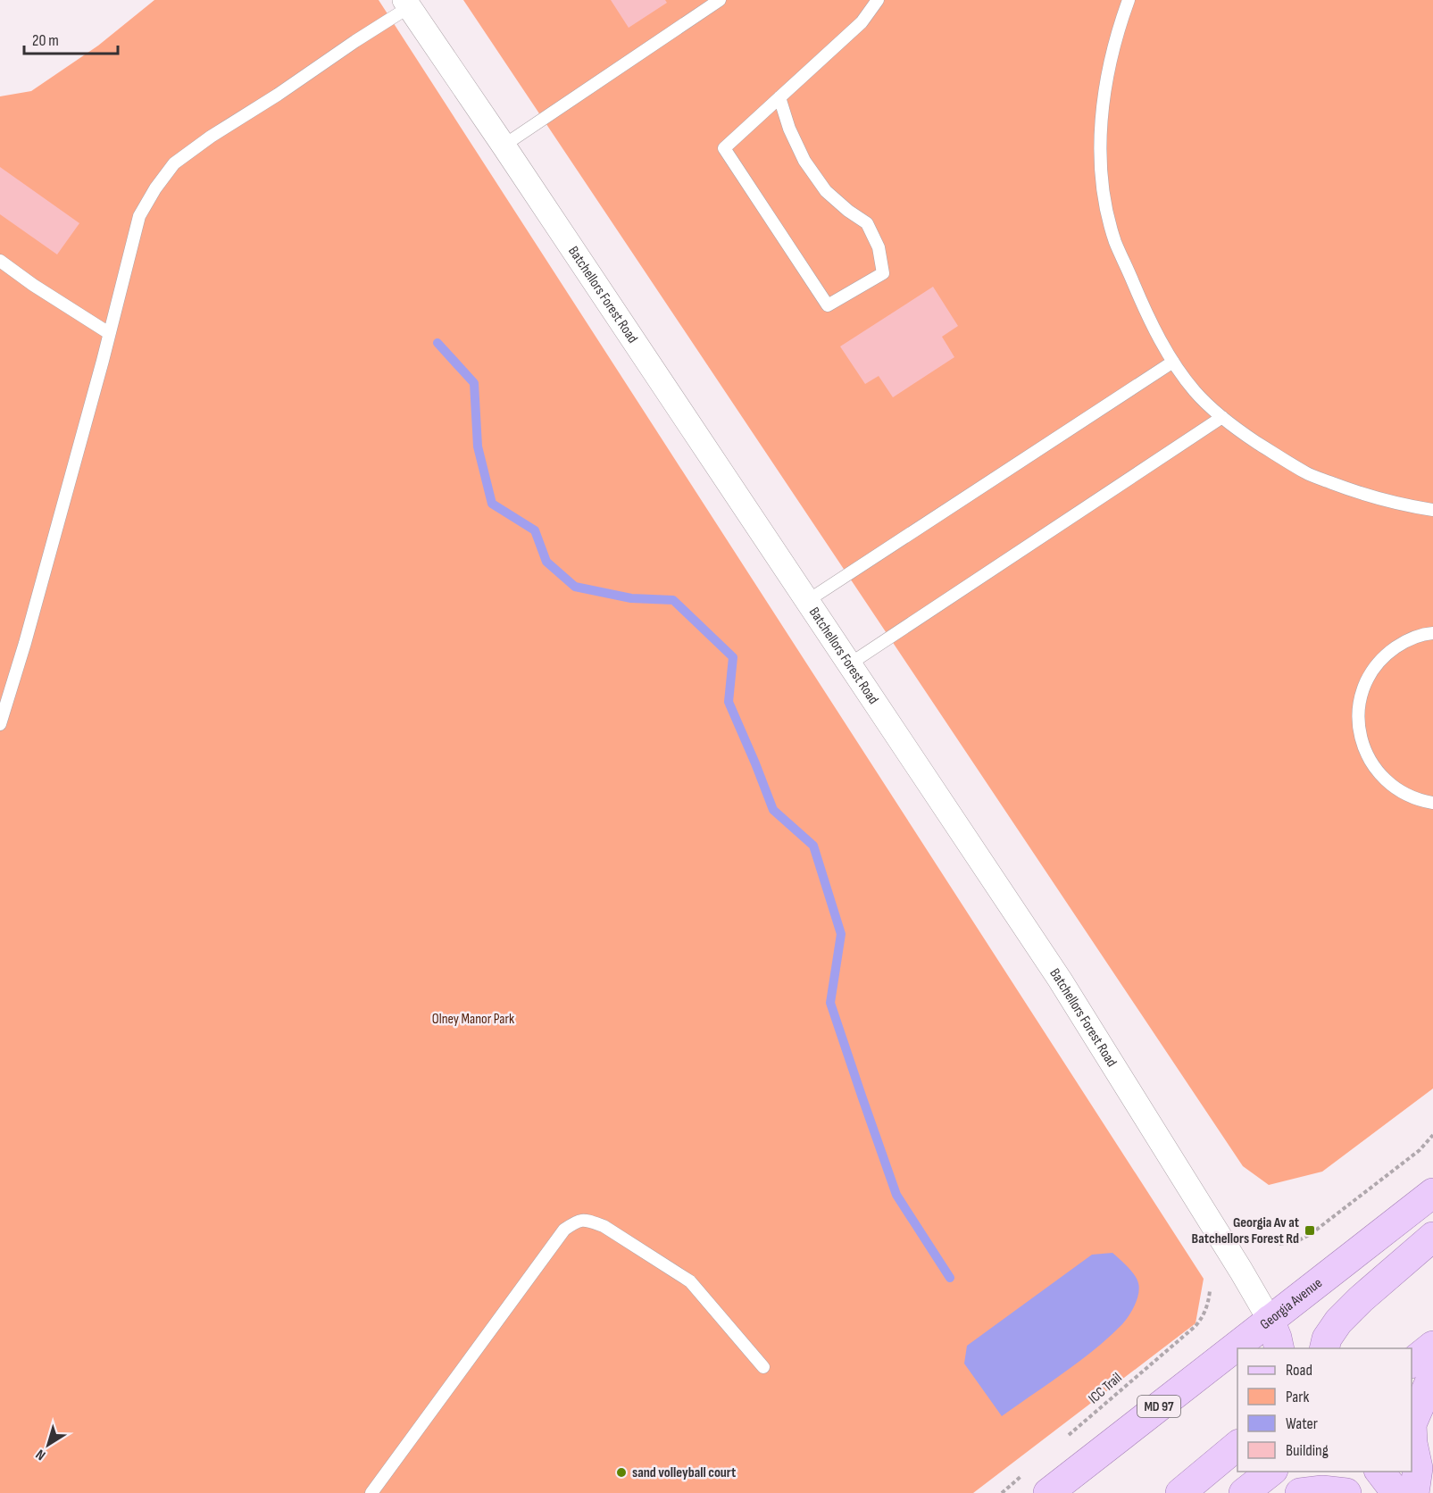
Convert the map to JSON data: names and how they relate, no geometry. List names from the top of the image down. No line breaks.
{"streets":{"main road":["Georgia Avenue","MD 97"],"street":["Batchellors Forest Road"],"path":["ICC Trail"]},"crossings":[["Batchellors Forest Road","Georgia Avenue"]],"parks":["Olney Manor Park"],"places":{"transit":["Georgia Av at Batchellors Forest Rd"],"other":["sand volleyball court"]},"legend":["Road","Park","Water","Building"],"scale_bar":"20 m","north":"bottom left"}
